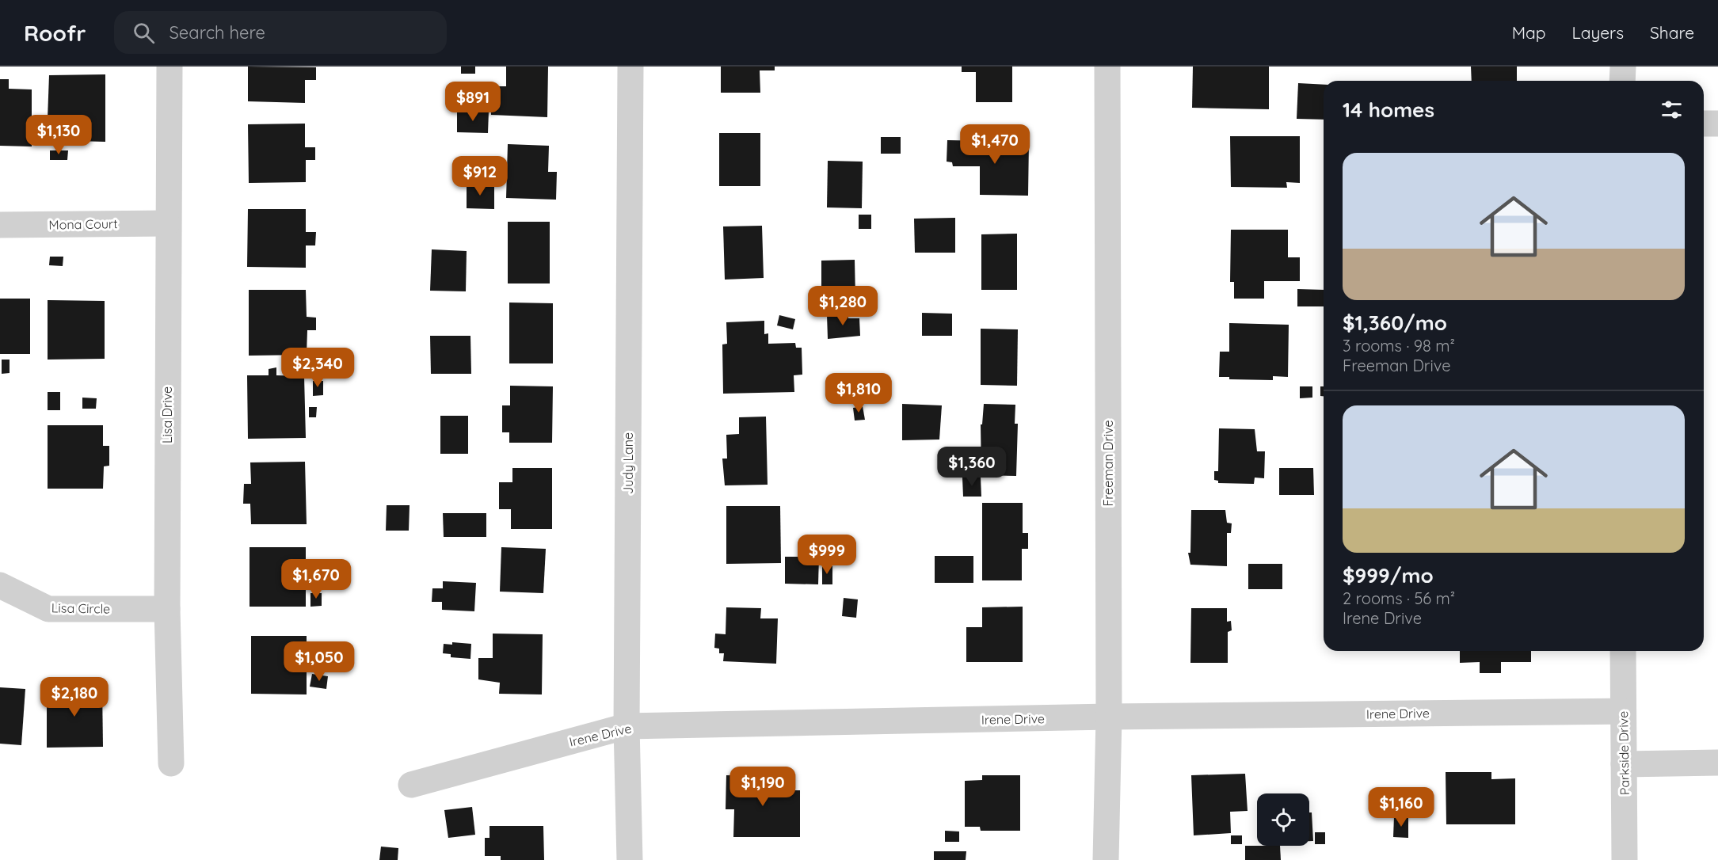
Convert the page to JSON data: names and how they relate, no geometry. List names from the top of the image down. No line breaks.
{"streets":{"street":["Mona Court","Lisa Drive","Judy Lane","Freeman Drive","Lisa Circle","Irene Drive","Parkside Drive"]},"crossings":[["Mona Court","Lisa Drive"],["Lisa Drive","Lisa Circle"],["Judy Lane","Irene Drive"],["Freeman Drive","Irene Drive"],["Irene Drive","Parkside Drive"]],"page":{"header":"Roofr","search":"Search here","nav":["Map","Layers","Share"],"heading":"14 homes","price":["$891","$1,130","$1,470","$912","$1,280","$2,340","$1,810","$1,360","$999","$1,670","$1,050","$2,180","$1,190","$1,160"],"list":[{"name":"$1,360/mo","note":"3 rooms · 98 m² · Freeman Drive"},{"name":"$999/mo","note":"2 rooms · 56 m² · Irene Drive"}]}}
